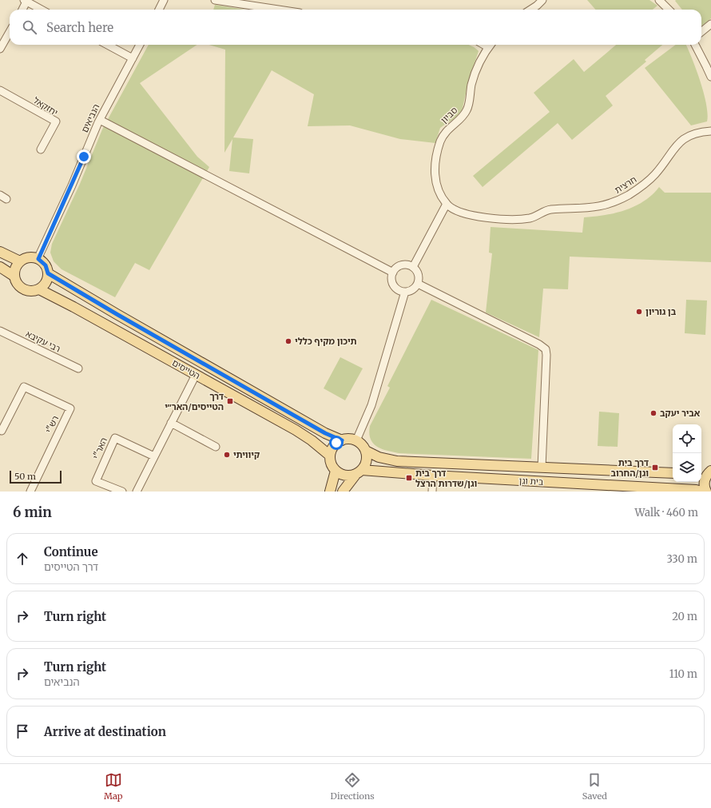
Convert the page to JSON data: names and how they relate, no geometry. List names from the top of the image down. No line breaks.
{"streets":{"main road":["הטייסים","בית וגן"],"street":["יחזקאל","סביון","הנביאים","חרצית","רבי עקיבא","רש\"י","האר\"י"]},"crossings":[["סביון","חרצית"],["הנביאים","הטייסים"],["הטייסים","בית וגן"]],"places":{"other":["בן גוריון","תיכון מקיף כללי","אביר יעקב","קיוויתי"],"transit":["דרך הטייסים/האר״י","דרך בית וגן/החרוב","דרך בית וגן/שדרות הרצל"]},"scale_bar":"50 m","page":{"search":"Search here","scale":"50 m","heading":["6 min","Walk · 460 m"],"list":[["Continue","דרך הטייסים","330 m"],["Turn right","20 m"],["Turn right","הנביאים","110 m"],"Arrive at destination"],"nav":["Map","Directions","Saved"]}}
